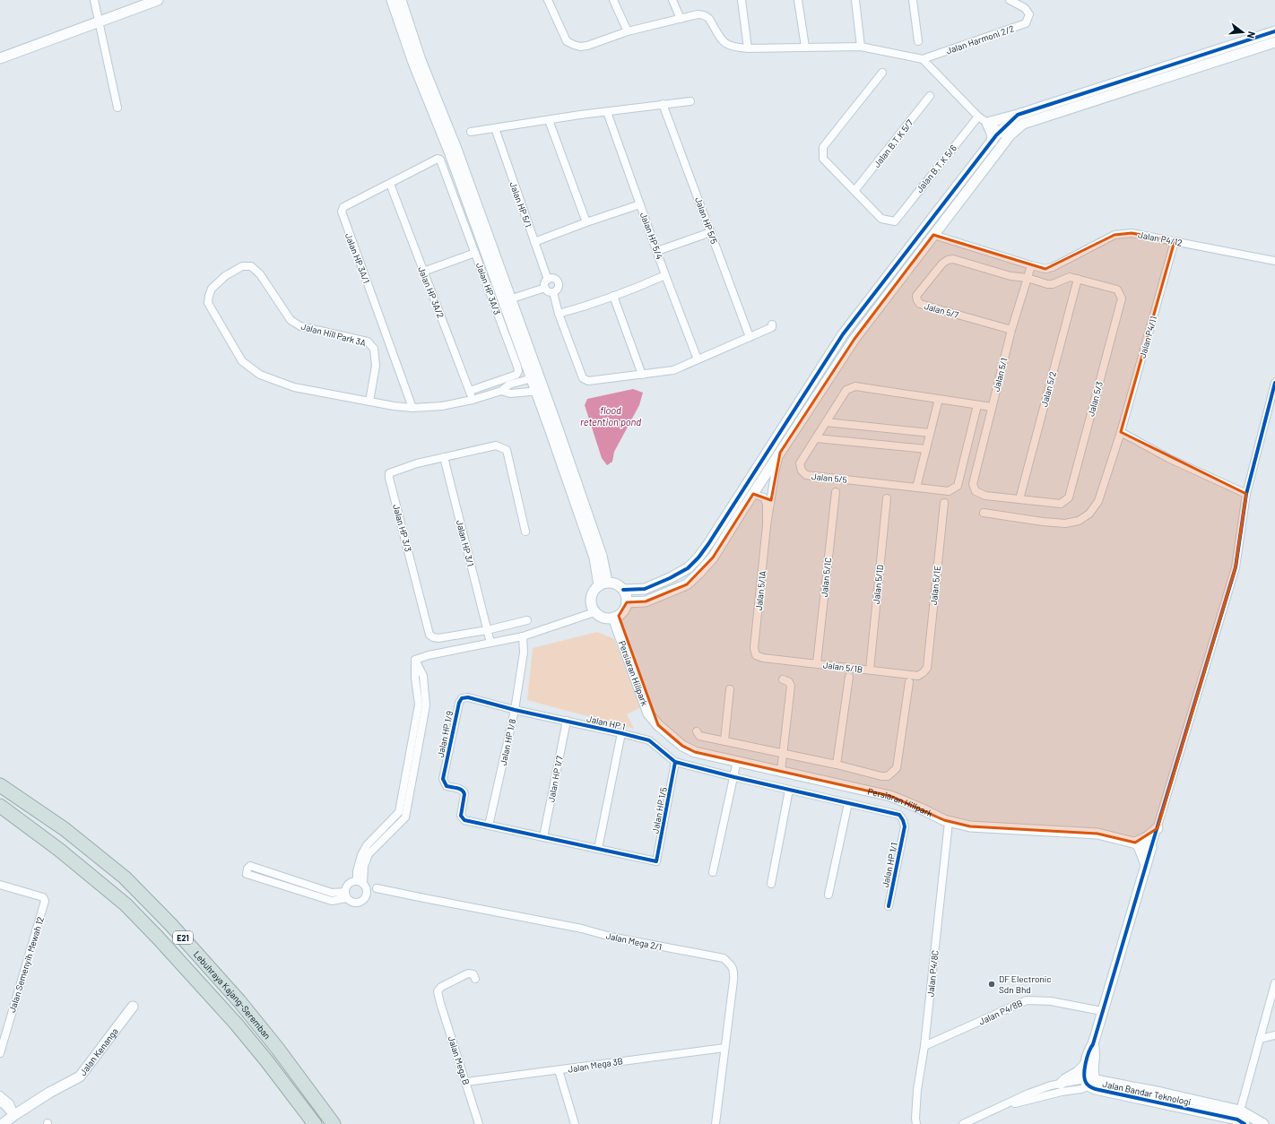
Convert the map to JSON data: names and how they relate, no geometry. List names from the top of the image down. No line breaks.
{"streets":{"highway":["E21","Lebuhraya Kajang-Seremban"],"street":["Jalan Harmoni 2/2","Jalan B.T.K 5/7","Jalan B.T.K 5/6","Jalan HP 5/1","Jalan HP 5/5","Jalan HP 5/4","Jalan P4/12","Jalan HP 3A/1","Jalan HP 3A/3","Jalan HP 3A/2","Jalan 5/7","Jalan Hill Park 3A","Jalan P4/11","Jalan 5/1","Jalan 5/2","Jalan 5/3","Jalan 5/5","Jalan HP 3/3","Jalan HP 3/1","Jalan 5/1C","Jalan 5/1D","Jalan 5/1E","Jalan 5/1A","Jalan 5/1B","Persiaran Hillpark","Jalan HP 1","Jalan HP 1/9","Jalan HP 1/8","Jalan HP 1/7","Jalan HP 1/5","Jalan HP 1/1","Jalan Mega 2/1","Jalan Semenyih Mewah 12","Jalan P4/8C","Jalan P4/8B","Jalan Kenanga","Jalan Mega B","Jalan Mega 3B","Jalan Bandar Teknologi"]},"crossings":[["Jalan B.T.K 5/7","Jalan B.T.K 5/6"],["Jalan P4/12","Jalan P4/11"],["Jalan P4/12","Jalan 5/1"],["Jalan HP 3A/1","Jalan HP 3A/3"],["Jalan HP 3A/1","Jalan HP 3A/2"],["Jalan HP 3A/1","Jalan Hill Park 3A"],["Jalan HP 3A/3","Jalan HP 3A/2"],["Jalan HP 3A/2","Jalan Hill Park 3A"],["Jalan 5/7","Jalan 5/1"],["Jalan 5/7","Jalan 5/3"],["Jalan 5/1","Jalan 5/3"],["Jalan 5/1","Jalan 5/5"],["Jalan 5/2","Jalan 5/3"],["Jalan HP 3/3","Jalan HP 3/1"],["Jalan 5/1C","Jalan 5/1B"],["Jalan 5/1D","Jalan 5/1B"],["Jalan 5/1E","Jalan 5/1B"],["Jalan 5/1A","Jalan 5/1B"],["Persiaran Hillpark","Jalan P4/8C"],["Jalan HP 1","Jalan HP 1/9"],["Jalan HP 1","Jalan HP 1/8"],["Jalan HP 1","Jalan HP 1/7"],["Jalan HP 1","Jalan HP 1/5"],["Jalan HP 1","Jalan HP 1/1"],["Jalan HP 1/9","Jalan HP 1/8"],["Jalan Mega 2/1","Jalan Mega 3B"],["Jalan P4/8C","Jalan P4/8B"],["Jalan Mega B","Jalan Mega 3B"]],"water":["flood retention pond"],"places":["DF Electronic Sdn Bhd"],"north":"right"}
